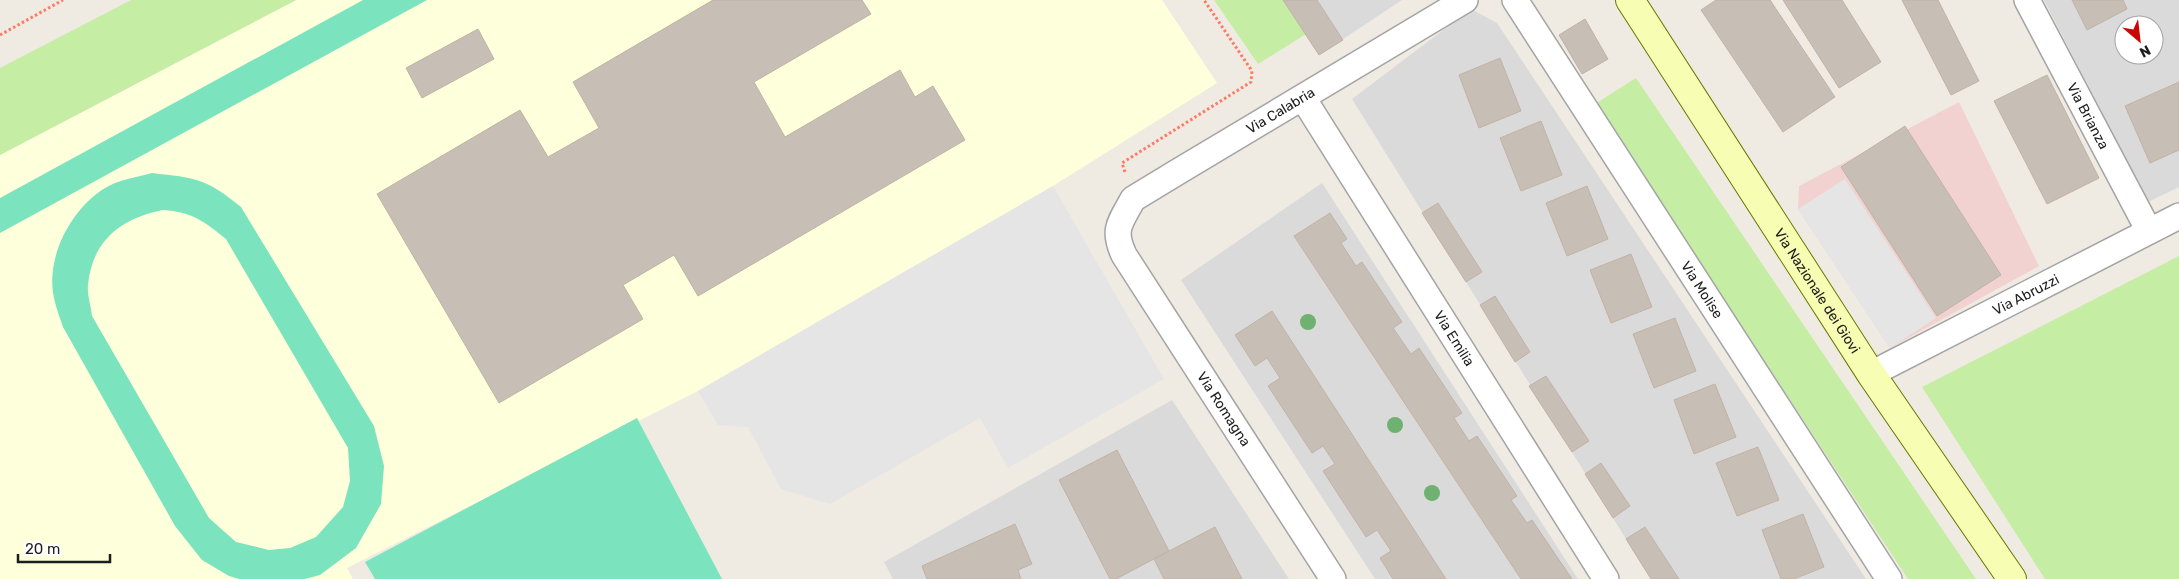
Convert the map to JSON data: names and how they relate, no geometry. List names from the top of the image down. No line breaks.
{"streets":{"main road":["Via Nazionale dei Giovi"],"street":["Via Calabria","Via Brianza","Via Molise","Via Abruzzi","Via Emilia","Via Romagna"]},"crossings":[["Via Calabria","Via Emilia"],["Via Calabria","Via Romagna"],["Via Brianza","Via Abruzzi"],["Via Nazionale dei Giovi","Via Abruzzi"]],"scale_bar":"20 m","north":"bottom right"}
